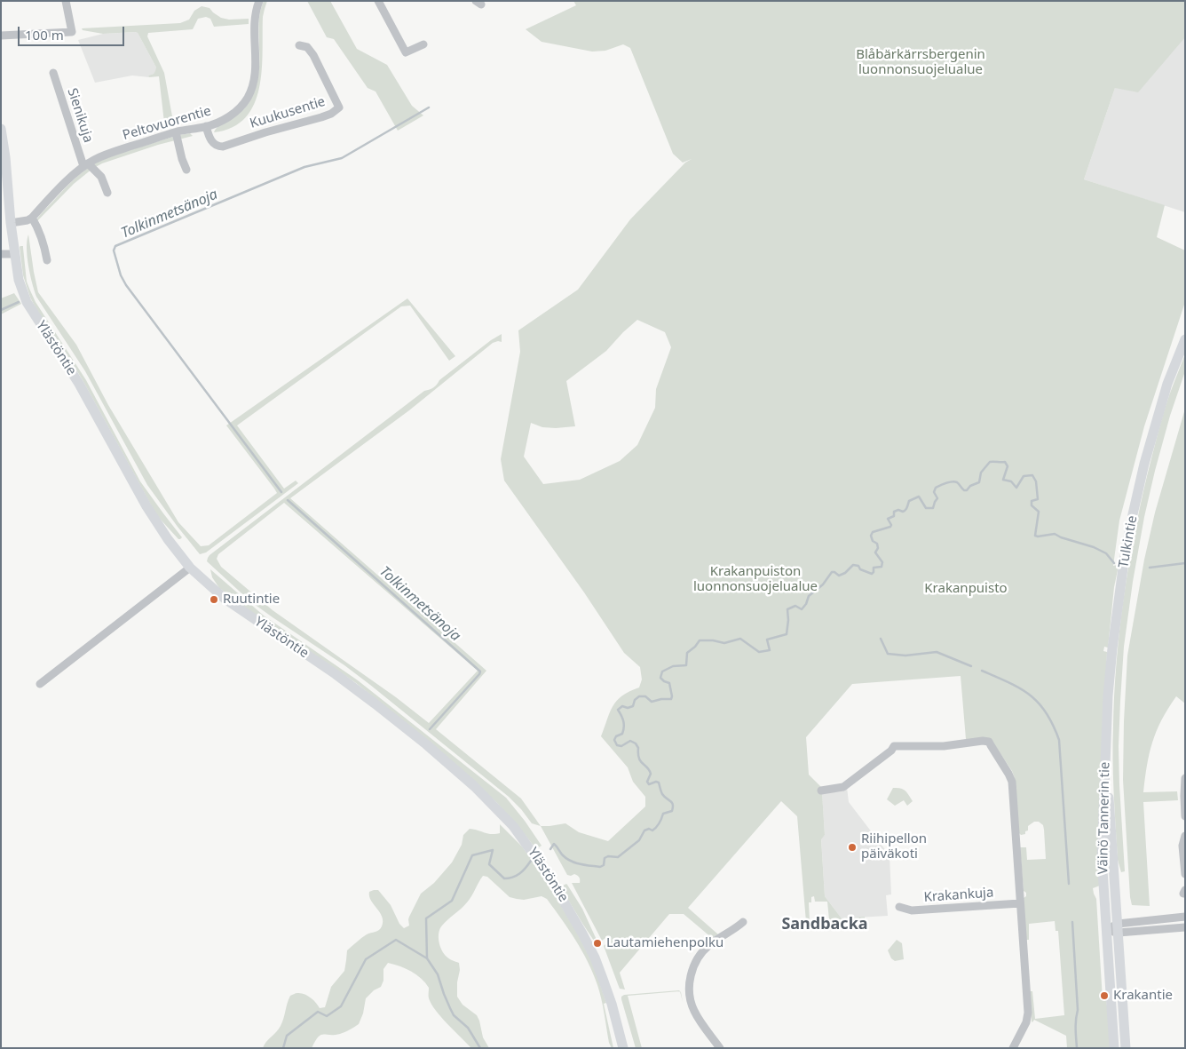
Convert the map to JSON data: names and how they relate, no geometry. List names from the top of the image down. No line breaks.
{"streets":{"main road":["Ylästöntie","Tulkintie","Väinö Tannerin tie"],"street":["Kuukusentie","Sienikuja","Peltovuorentie","Krakankuja"]},"crossings":[["Kuukusentie","Peltovuorentie"],["Sienikuja","Peltovuorentie"],["Tulkintie","Väinö Tannerin tie"]],"districts":["Sandbacka"],"water":["Tolkinmetsänoja"],"parks":["Blåbärkärrsbergenin luonnonsuojelualue","Krakanpuiston luonnonsuojelualue","Krakanpuisto"],"places":["Ruutintie","Riihipellon päiväkoti","Lautamiehenpolku","Krakantie"],"scale_bar":"100 m"}
